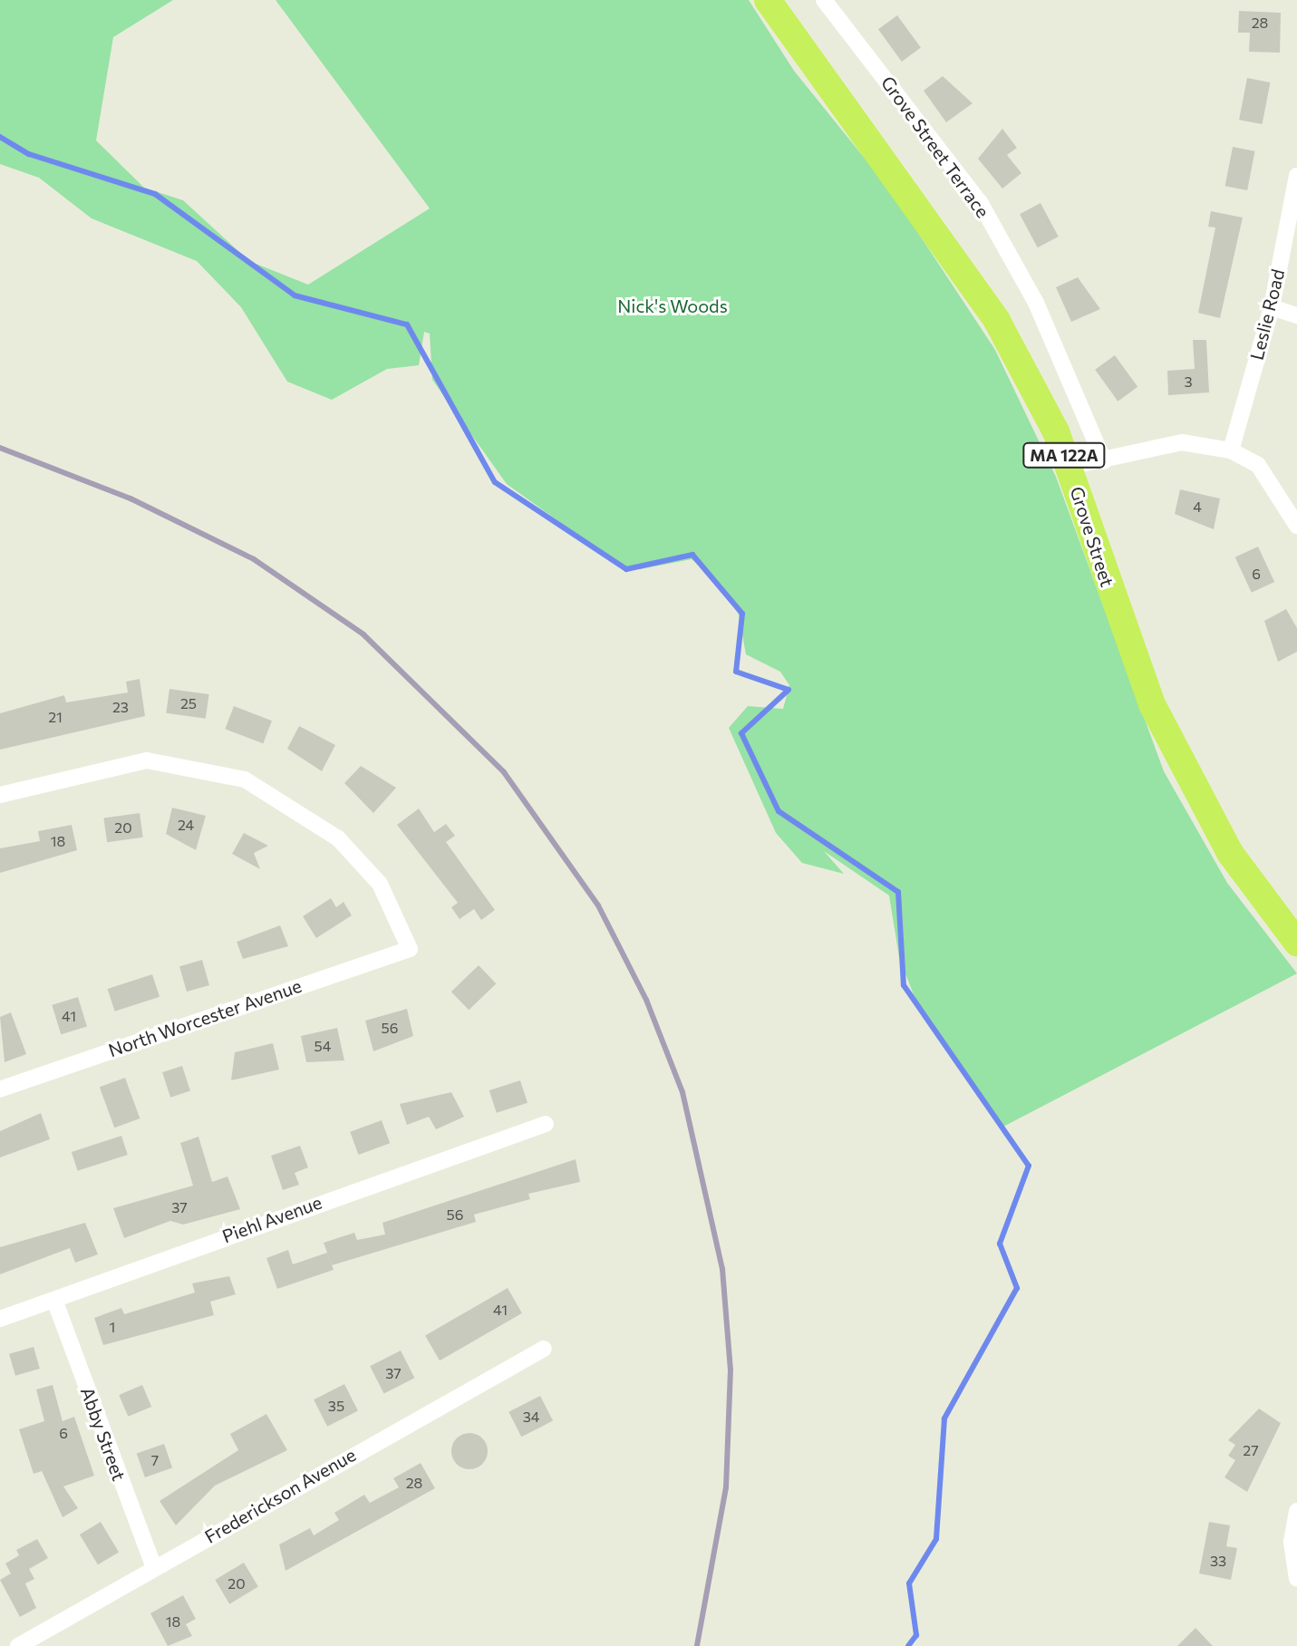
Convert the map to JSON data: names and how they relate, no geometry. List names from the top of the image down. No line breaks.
{"streets":{"main road":["MA 122A","Grove Street"],"street":["Grove Street Terrace","Leslie Road","North Worcester Avenue","Piehl Avenue","Abby Street","Frederickson Avenue"]},"crossings":[["Piehl Avenue","Abby Street"],["Abby Street","Frederickson Avenue"]],"parks":["Nick's Woods"],"house_numbers":["28","3","4","6","25","23","21","24","20","18","41","56","54","37","56","41","1","37","35","34","6","27","7","28","33","20","18"]}
